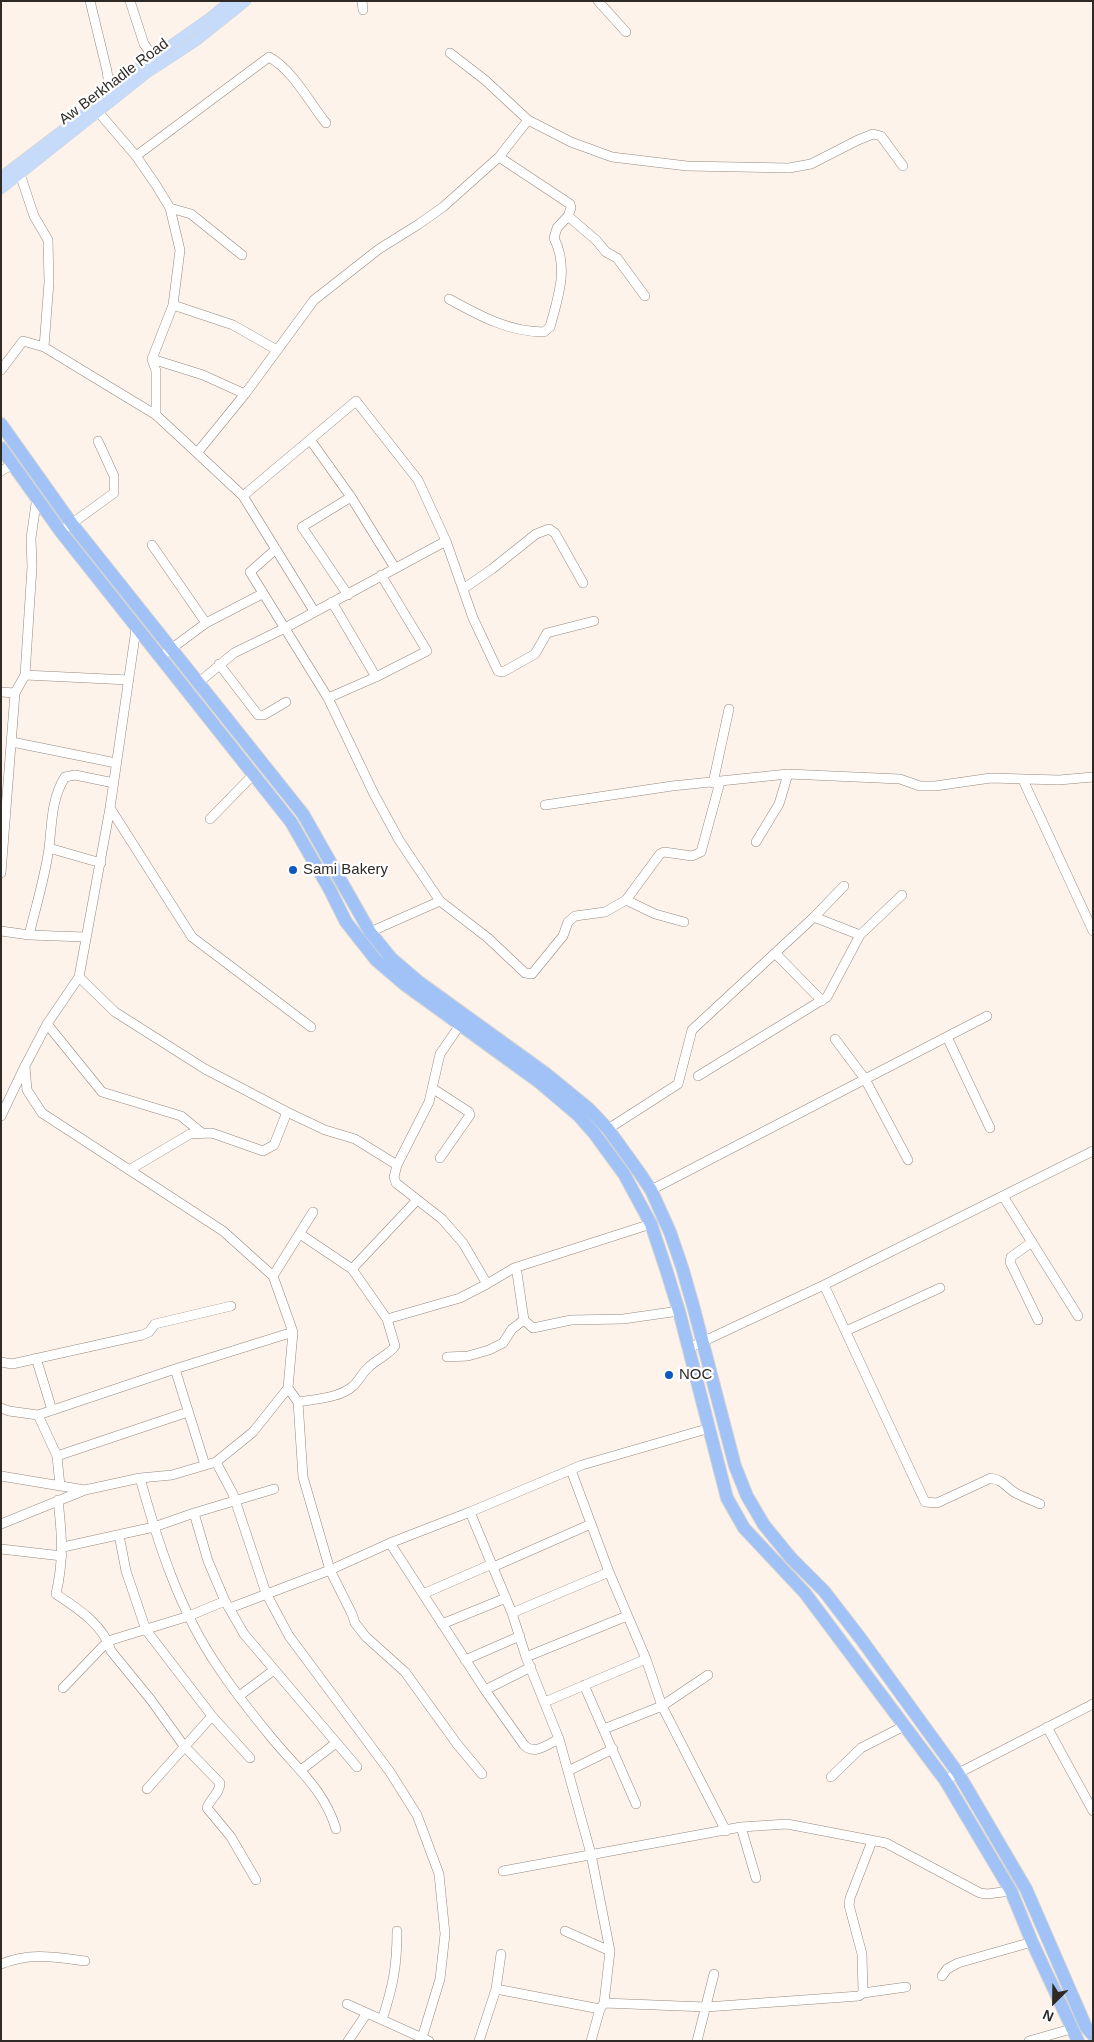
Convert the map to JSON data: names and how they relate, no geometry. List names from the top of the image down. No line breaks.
{"streets":{"main road":["Aw Berkhadle Road"]},"places":["Sami Bakery","NOC"],"north":"bottom left"}
